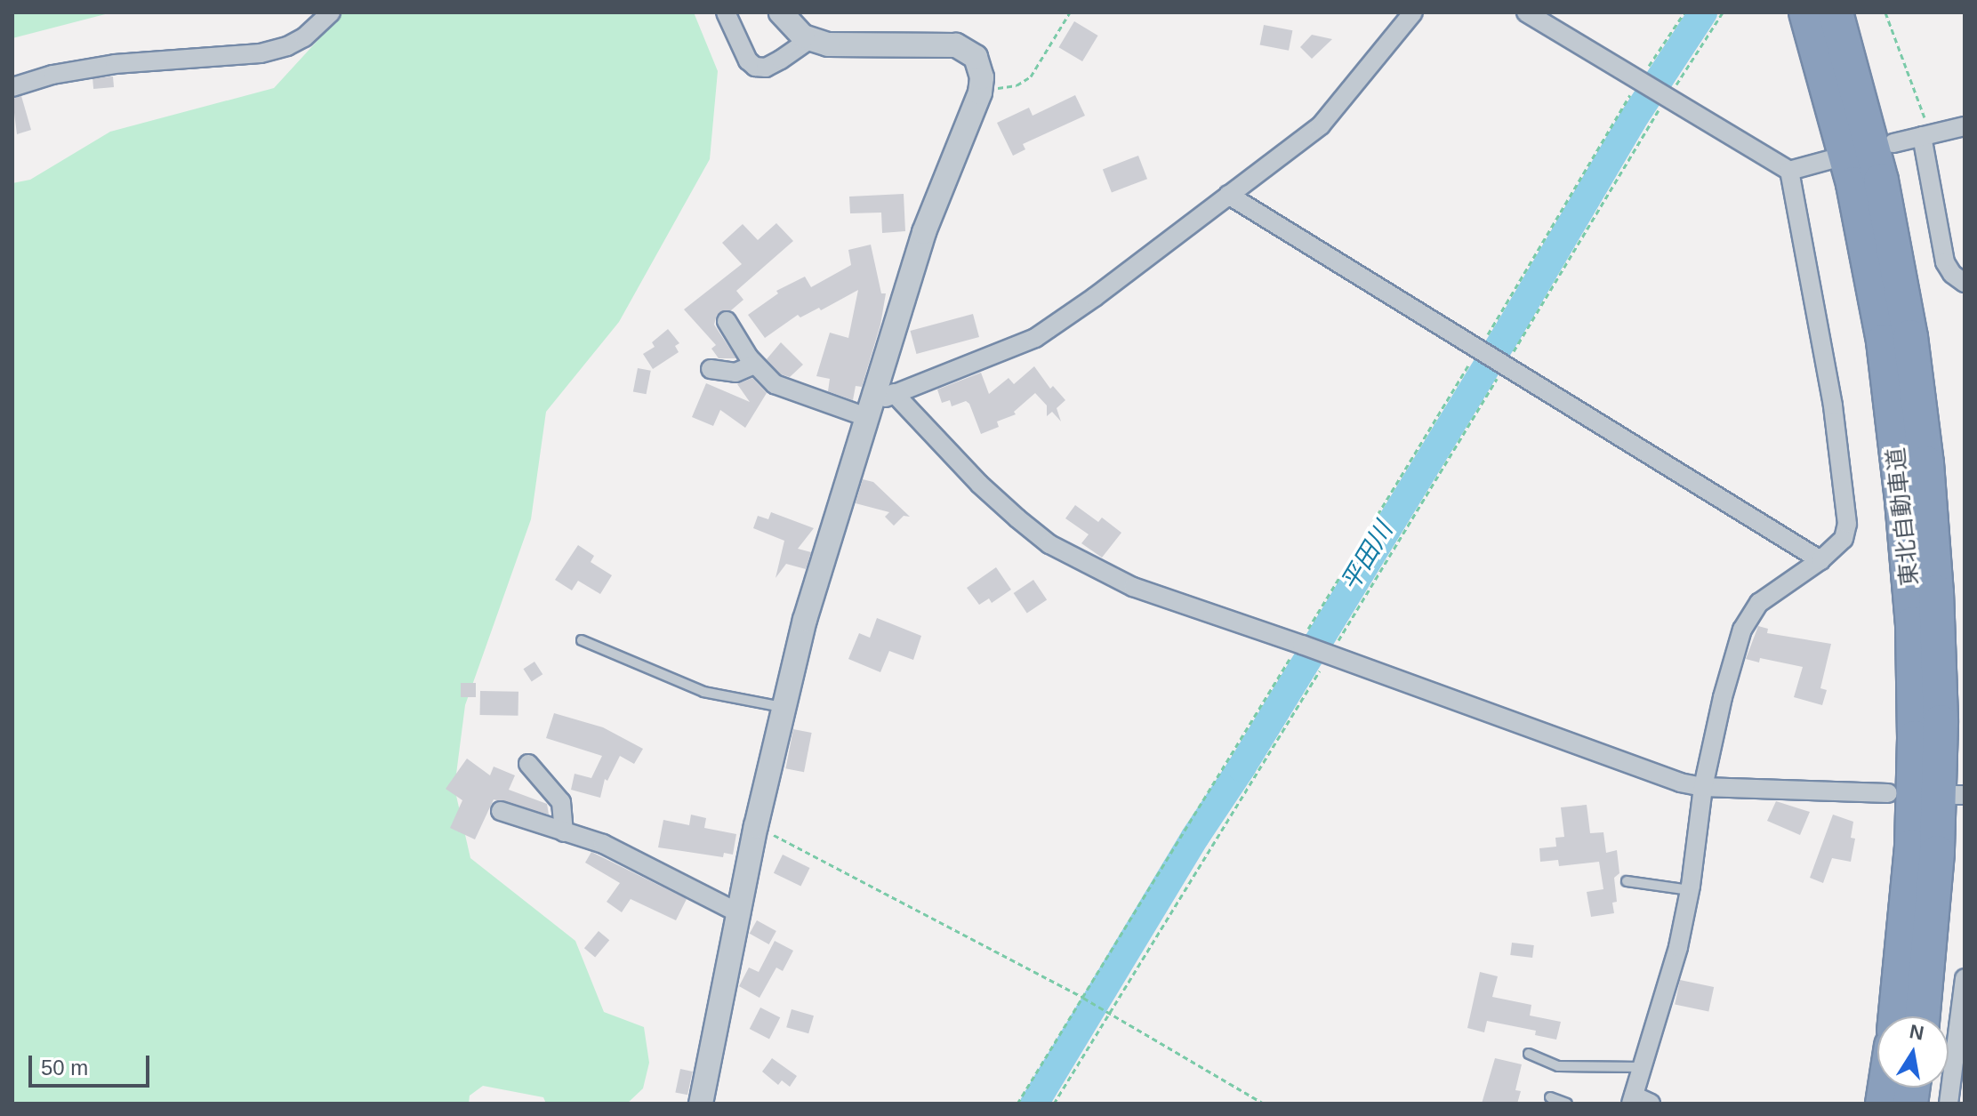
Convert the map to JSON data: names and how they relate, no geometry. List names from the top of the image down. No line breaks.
{"streets":{"highway":["東北自動車道"]},"water":["平田川"],"scale_bar":"50 m","north":"top"}
